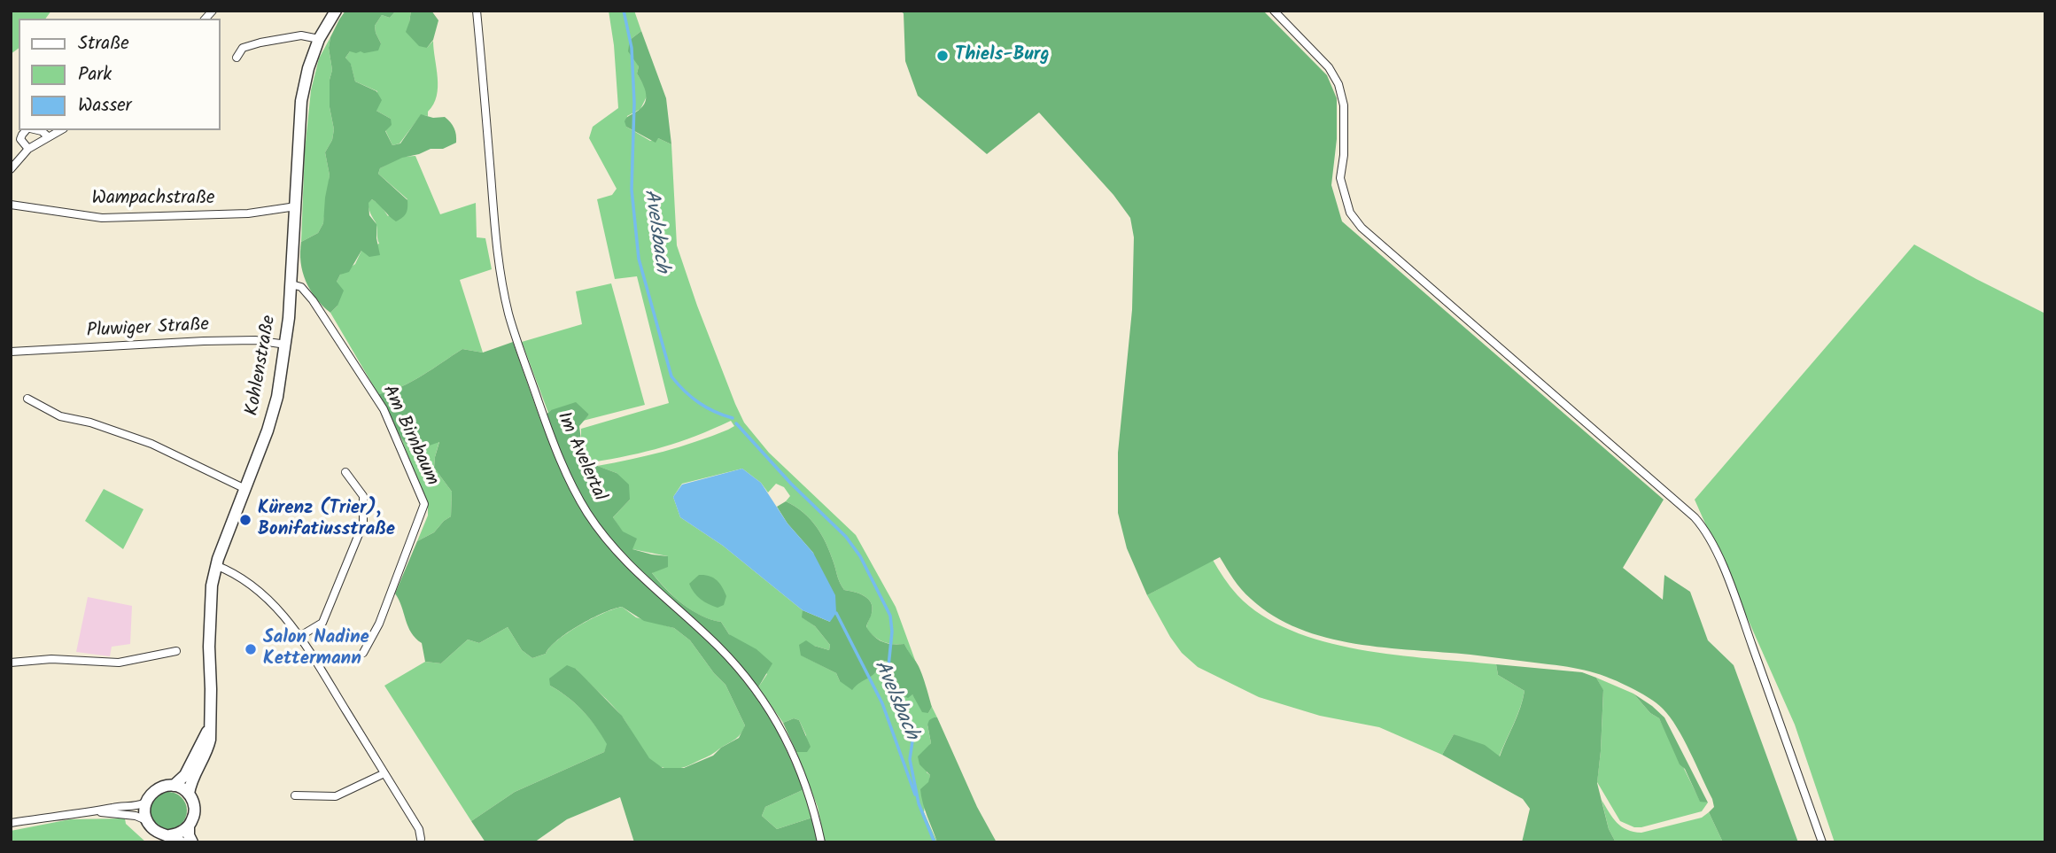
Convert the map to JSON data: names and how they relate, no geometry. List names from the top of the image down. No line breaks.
{"streets":{"main road":["Kohlenstraße"],"street":["Wampachstraße","Pluwiger Straße","Am Birnbaum","Im Avelertal"]},"crossings":[["Wampachstraße","Kohlenstraße"],["Pluwiger Straße","Kohlenstraße"],["Kohlenstraße","Am Birnbaum"]],"water":["Avelsbach"],"places":["Thiels-Burg","Kürenz (Trier), Bonifatiusstraße","Salon Nadine Kettermann"],"legend":["Straße","Park","Wasser"]}
